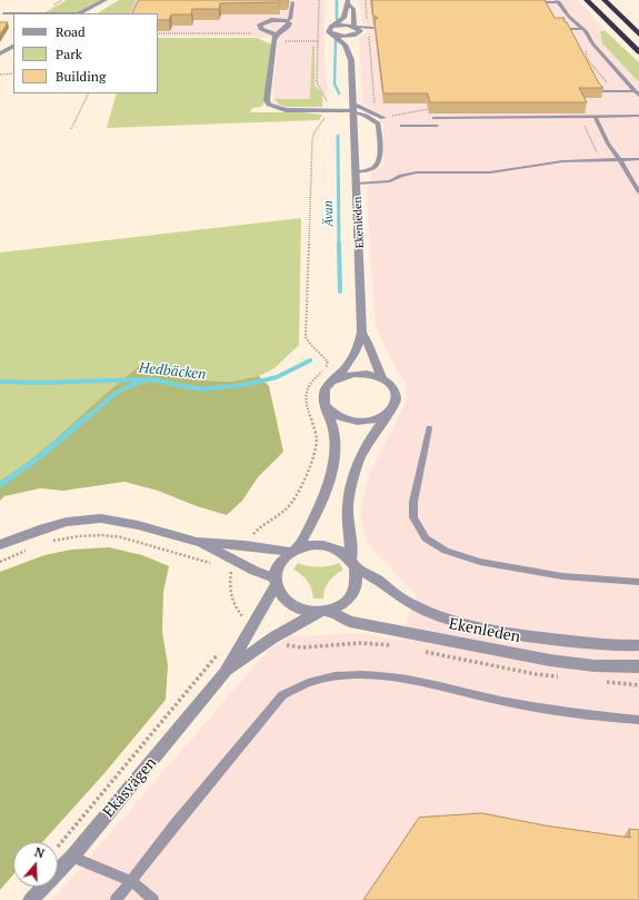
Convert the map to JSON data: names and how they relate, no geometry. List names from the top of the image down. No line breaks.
{"streets":{"street":["Ekenleden","Ekåsvägen"]},"crossings":[["Ekenleden","Ekåsvägen"]],"water":["Ävan","Hedbäcken"],"legend":["Road","Park","Building"],"north":"top"}
